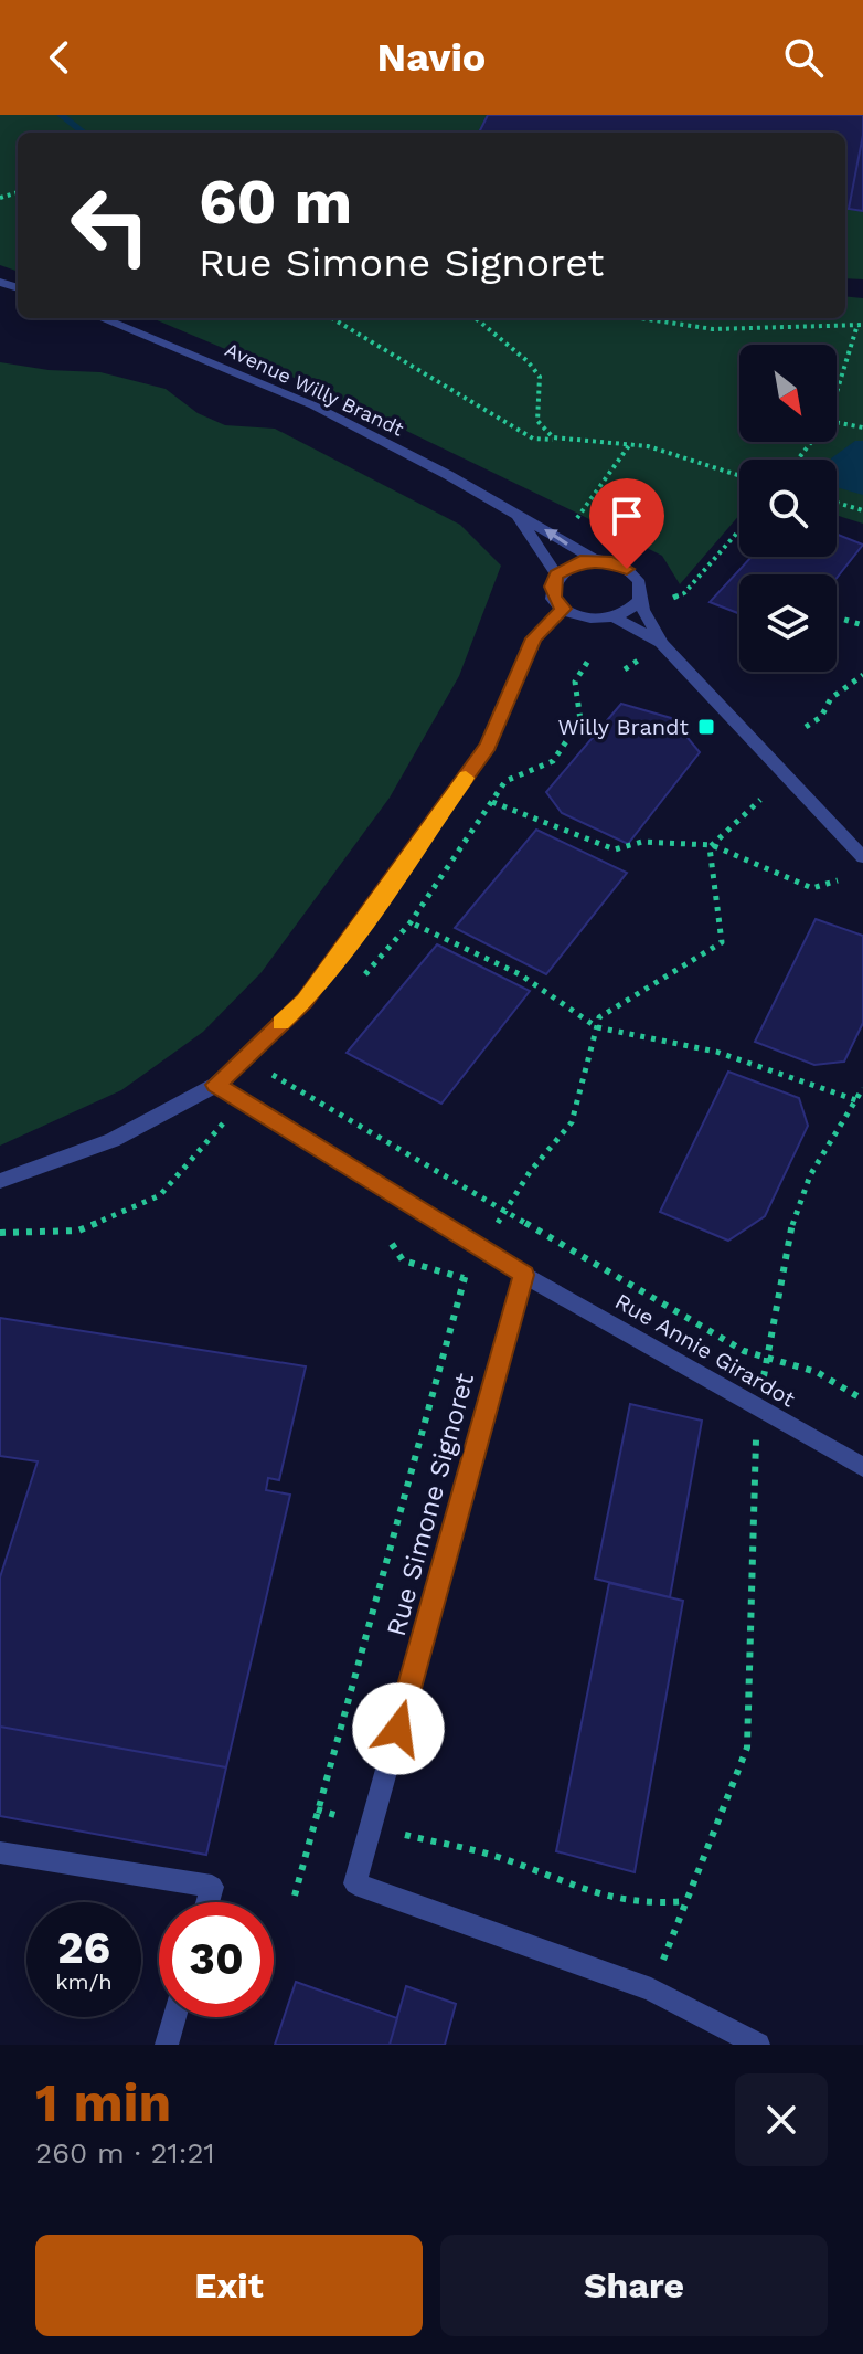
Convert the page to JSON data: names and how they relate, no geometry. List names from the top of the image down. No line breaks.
{"streets":{"street":["Avenue Willy Brandt","Rue Annie Girardot","Rue Simone Signoret"]},"crossings":[["Rue Annie Girardot","Rue Simone Signoret"]],"places":{"transit":["Willy Brandt"]},"north":"bottom right","page":{"header":"Navio","turn":["60 m","Rue Simone Signoret"],"speed":"26 km/h","limit":"30","heading":["1 min","260 m · 21:21"],"buttons":["Exit","Share"]}}
